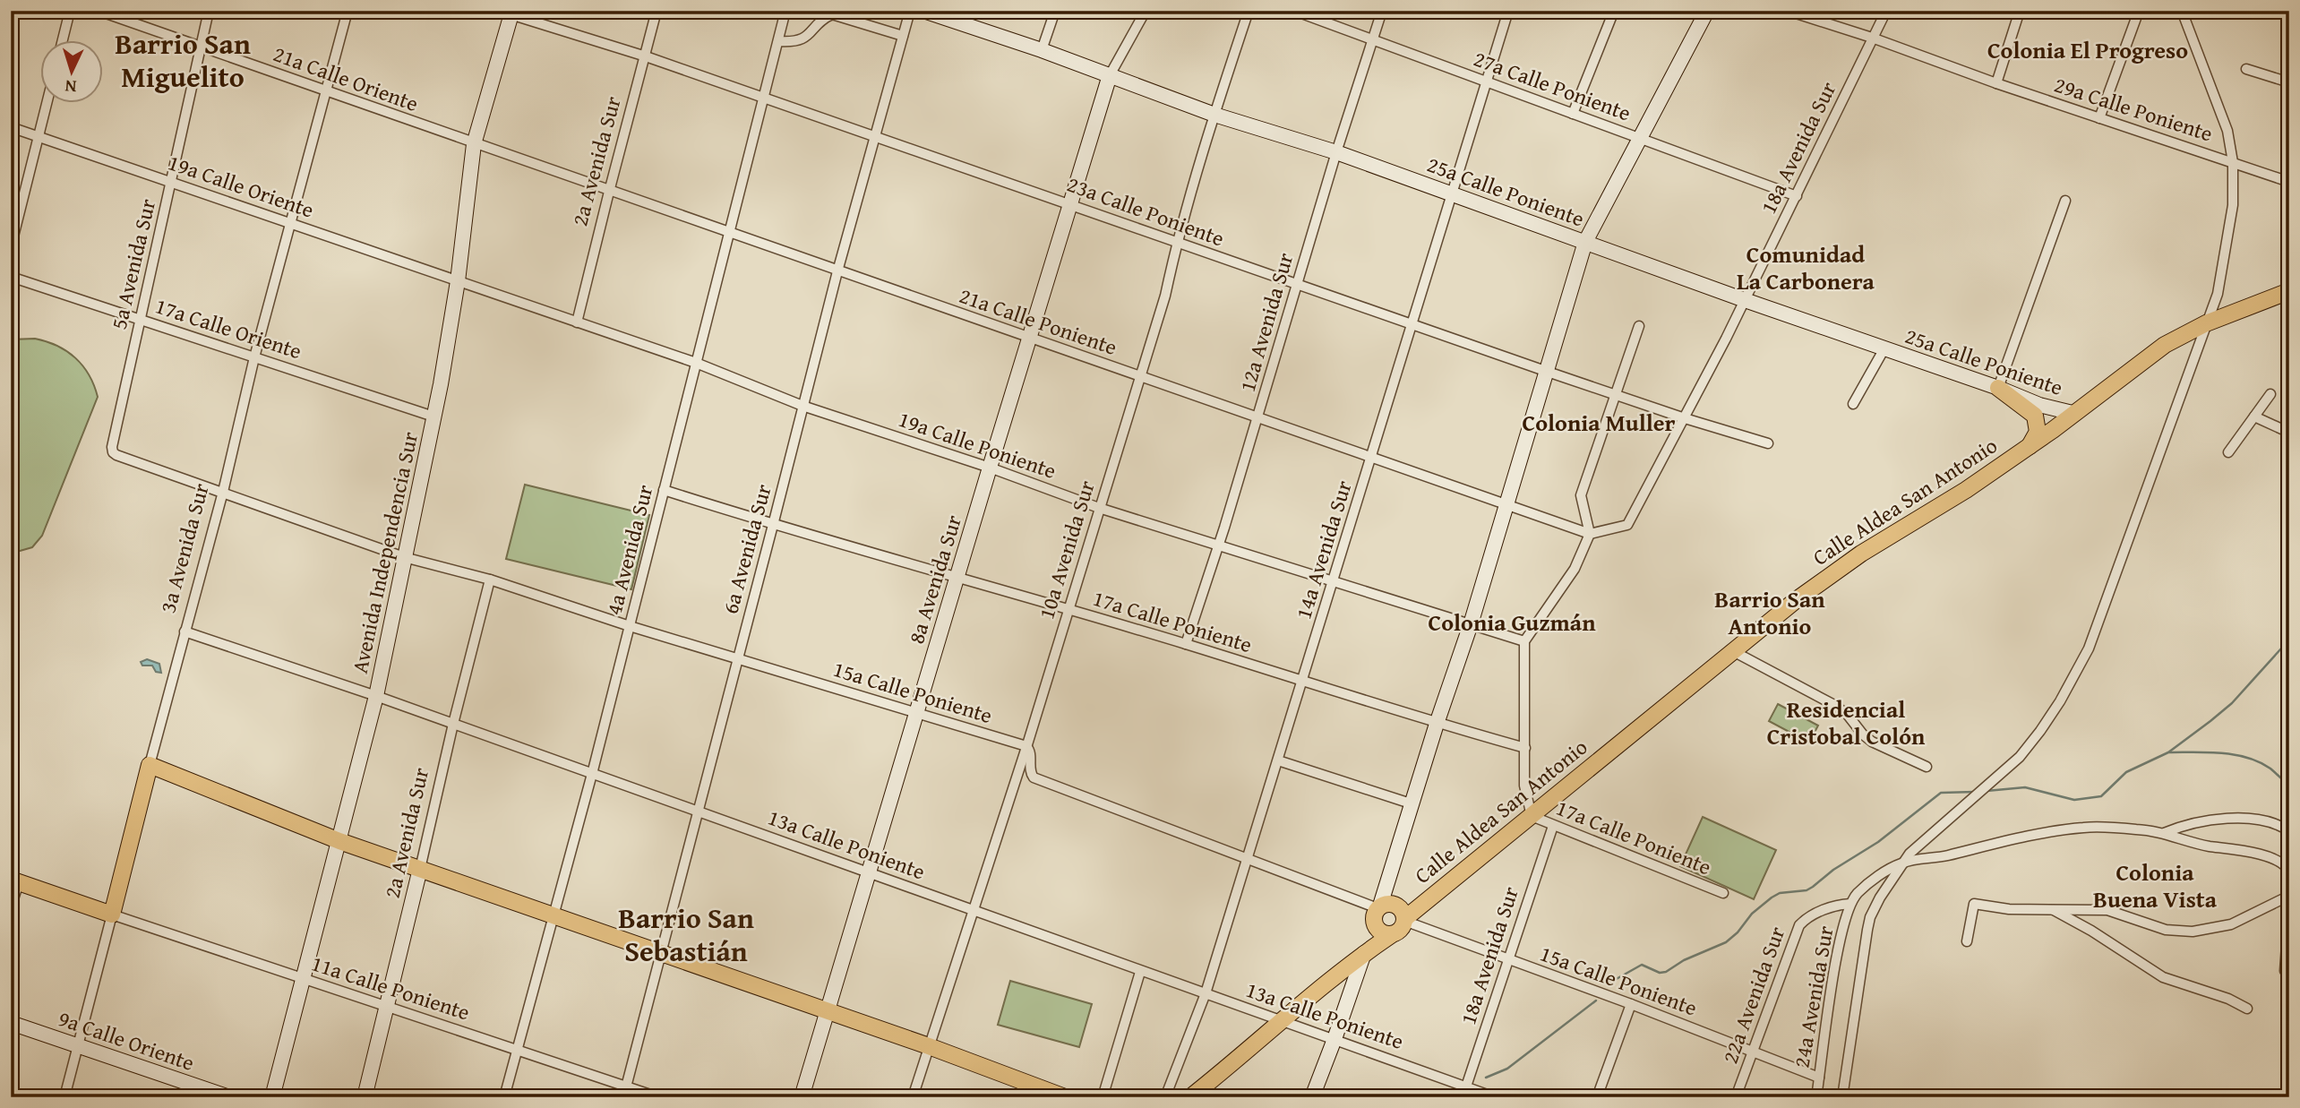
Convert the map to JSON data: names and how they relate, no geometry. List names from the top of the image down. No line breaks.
{"streets":{"main road":["Calle Aldea San Antonio","3a Avenida Sur"],"street":["21a Calle Oriente","27a Calle Poniente","29a Calle Poniente","18a Avenida Sur","2a Avenida Sur","19a Calle Oriente","25a Calle Poniente","23a Calle Poniente","5a Avenida Sur","21a Calle Poniente","12a Avenida Sur","17a Calle Oriente","19a Calle Poniente","6a Avenida Sur","4a Avenida Sur","10a Avenida Sur","14a Avenida Sur","Avenida Independencia Sur","8a Avenida Sur","17a Calle Poniente","15a Calle Poniente","13a Calle Poniente","11a Calle Poniente","22a Avenida Sur","24a Avenida Sur","9a Calle Oriente"]},"crossings":[["21a Calle Oriente","5a Avenida Sur"],["21a Calle Oriente","21a Calle Poniente"],["21a Calle Oriente","3a Avenida Sur"],["21a Calle Oriente","Avenida Independencia Sur"],["27a Calle Poniente","18a Avenida Sur"],["27a Calle Poniente","12a Avenida Sur"],["27a Calle Poniente","14a Avenida Sur"],["29a Calle Poniente","18a Avenida Sur"],["18a Avenida Sur","25a Calle Poniente"],["18a Avenida Sur","23a Calle Poniente"],["18a Avenida Sur","21a Calle Poniente"],["18a Avenida Sur","17a Calle Poniente"],["18a Avenida Sur","15a Calle Poniente"],["18a Avenida Sur","13a Calle Poniente"],["2a Avenida Sur","23a Calle Poniente"],["2a Avenida Sur","21a Calle Poniente"],["2a Avenida Sur","19a Calle Poniente"],["2a Avenida Sur","15a Calle Poniente"],["2a Avenida Sur","13a Calle Poniente"],["2a Avenida Sur","11a Calle Poniente"],["19a Calle Oriente","5a Avenida Sur"],["19a Calle Oriente","19a Calle Poniente"],["19a Calle Oriente","3a Avenida Sur"],["19a Calle Oriente","Avenida Independencia Sur"],["25a Calle Poniente","12a Avenida Sur"],["25a Calle Poniente","Calle Aldea San Antonio"],["25a Calle Poniente","10a Avenida Sur"],["25a Calle Poniente","14a Avenida Sur"],["25a Calle Poniente","8a Avenida Sur"],["23a Calle Poniente","12a Avenida Sur"],["23a Calle Poniente","6a Avenida Sur"],["23a Calle Poniente","4a Avenida Sur"],["23a Calle Poniente","10a Avenida Sur"],["23a Calle Poniente","14a Avenida Sur"],["23a Calle Poniente","Avenida Independencia Sur"],["23a Calle Poniente","8a Avenida Sur"],["5a Avenida Sur","17a Calle Oriente"],["5a Avenida Sur","15a Calle Poniente"],["21a Calle Poniente","12a Avenida Sur"],["21a Calle Poniente","6a Avenida Sur"],["21a Calle Poniente","4a Avenida Sur"],["21a Calle Poniente","10a Avenida Sur"],["21a Calle Poniente","14a Avenida Sur"],["21a Calle Poniente","Avenida Independencia Sur"],["21a Calle Poniente","8a Avenida Sur"],["12a Avenida Sur","19a Calle Poniente"],["12a Avenida Sur","17a Calle Poniente"],["17a Calle Oriente","3a Avenida Sur"],["17a Calle Oriente","Avenida Independencia Sur"],["19a Calle Poniente","6a Avenida Sur"],["19a Calle Poniente","4a Avenida Sur"],["19a Calle Poniente","10a Avenida Sur"],["19a Calle Poniente","14a Avenida Sur"],["19a Calle Poniente","Avenida Independencia Sur"],["19a Calle Poniente","8a Avenida Sur"],["Calle Aldea San Antonio","17a Calle Poniente"],["Calle Aldea San Antonio","15a Calle Poniente"],["3a Avenida Sur","15a Calle Poniente"],["3a Avenida Sur","13a Calle Poniente"],["3a Avenida Sur","11a Calle Poniente"],["3a Avenida Sur","9a Calle Oriente"],["6a Avenida Sur","17a Calle Poniente"],["6a Avenida Sur","15a Calle Poniente"],["6a Avenida Sur","13a Calle Poniente"],["6a Avenida Sur","11a Calle Poniente"],["4a Avenida Sur","17a Calle Poniente"],["4a Avenida Sur","15a Calle Poniente"],["4a Avenida Sur","13a Calle Poniente"],["4a Avenida Sur","11a Calle Poniente"],["10a Avenida Sur","17a Calle Poniente"],["10a Avenida Sur","15a Calle Poniente"],["10a Avenida Sur","13a Calle Poniente"],["14a Avenida Sur","17a Calle Poniente"],["14a Avenida Sur","15a Calle Poniente"],["14a Avenida Sur","13a Calle Poniente"],["Avenida Independencia Sur","15a Calle Poniente"],["Avenida Independencia Sur","13a Calle Poniente"],["Avenida Independencia Sur","11a Calle Poniente"],["8a Avenida Sur","17a Calle Poniente"],["8a Avenida Sur","15a Calle Poniente"],["8a Avenida Sur","13a Calle Poniente"],["15a Calle Poniente","22a Avenida Sur"],["15a Calle Poniente","24a Avenida Sur"],["22a Avenida Sur","24a Avenida Sur"]],"districts":["Barrio San Miguelito","Colonia El Progreso","Comunidad La Carbonera","Colonia Muller","Barrio San Antonio","Colonia Guzmán","Residencial Cristobal Colón","Colonia Buena Vista","Barrio San Sebastián"],"north":"bottom"}
